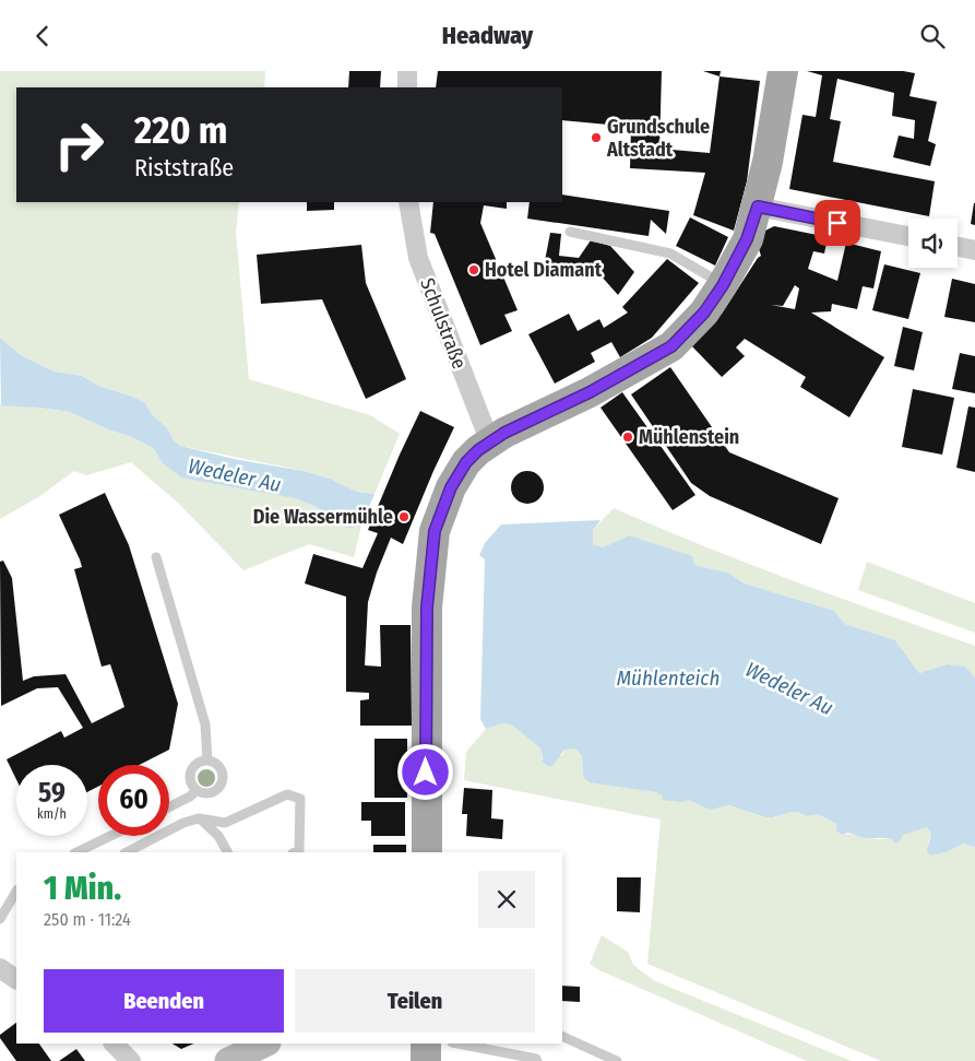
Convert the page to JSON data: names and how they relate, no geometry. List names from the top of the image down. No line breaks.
{"streets":{"street":["Schulstraße"]},"water":["Wedeler Au","Mühlenteich"],"places":["Grundschule Altstadt","Hotel Diamant","Mühlenstein","Die Wassermühle"],"page":{"header":"Headway","turn":["220 m","Riststraße"],"speed":"59 km/h","limit":"60","heading":["1 Min.","250 m · 11:24"],"buttons":["Beenden","Teilen"]}}
